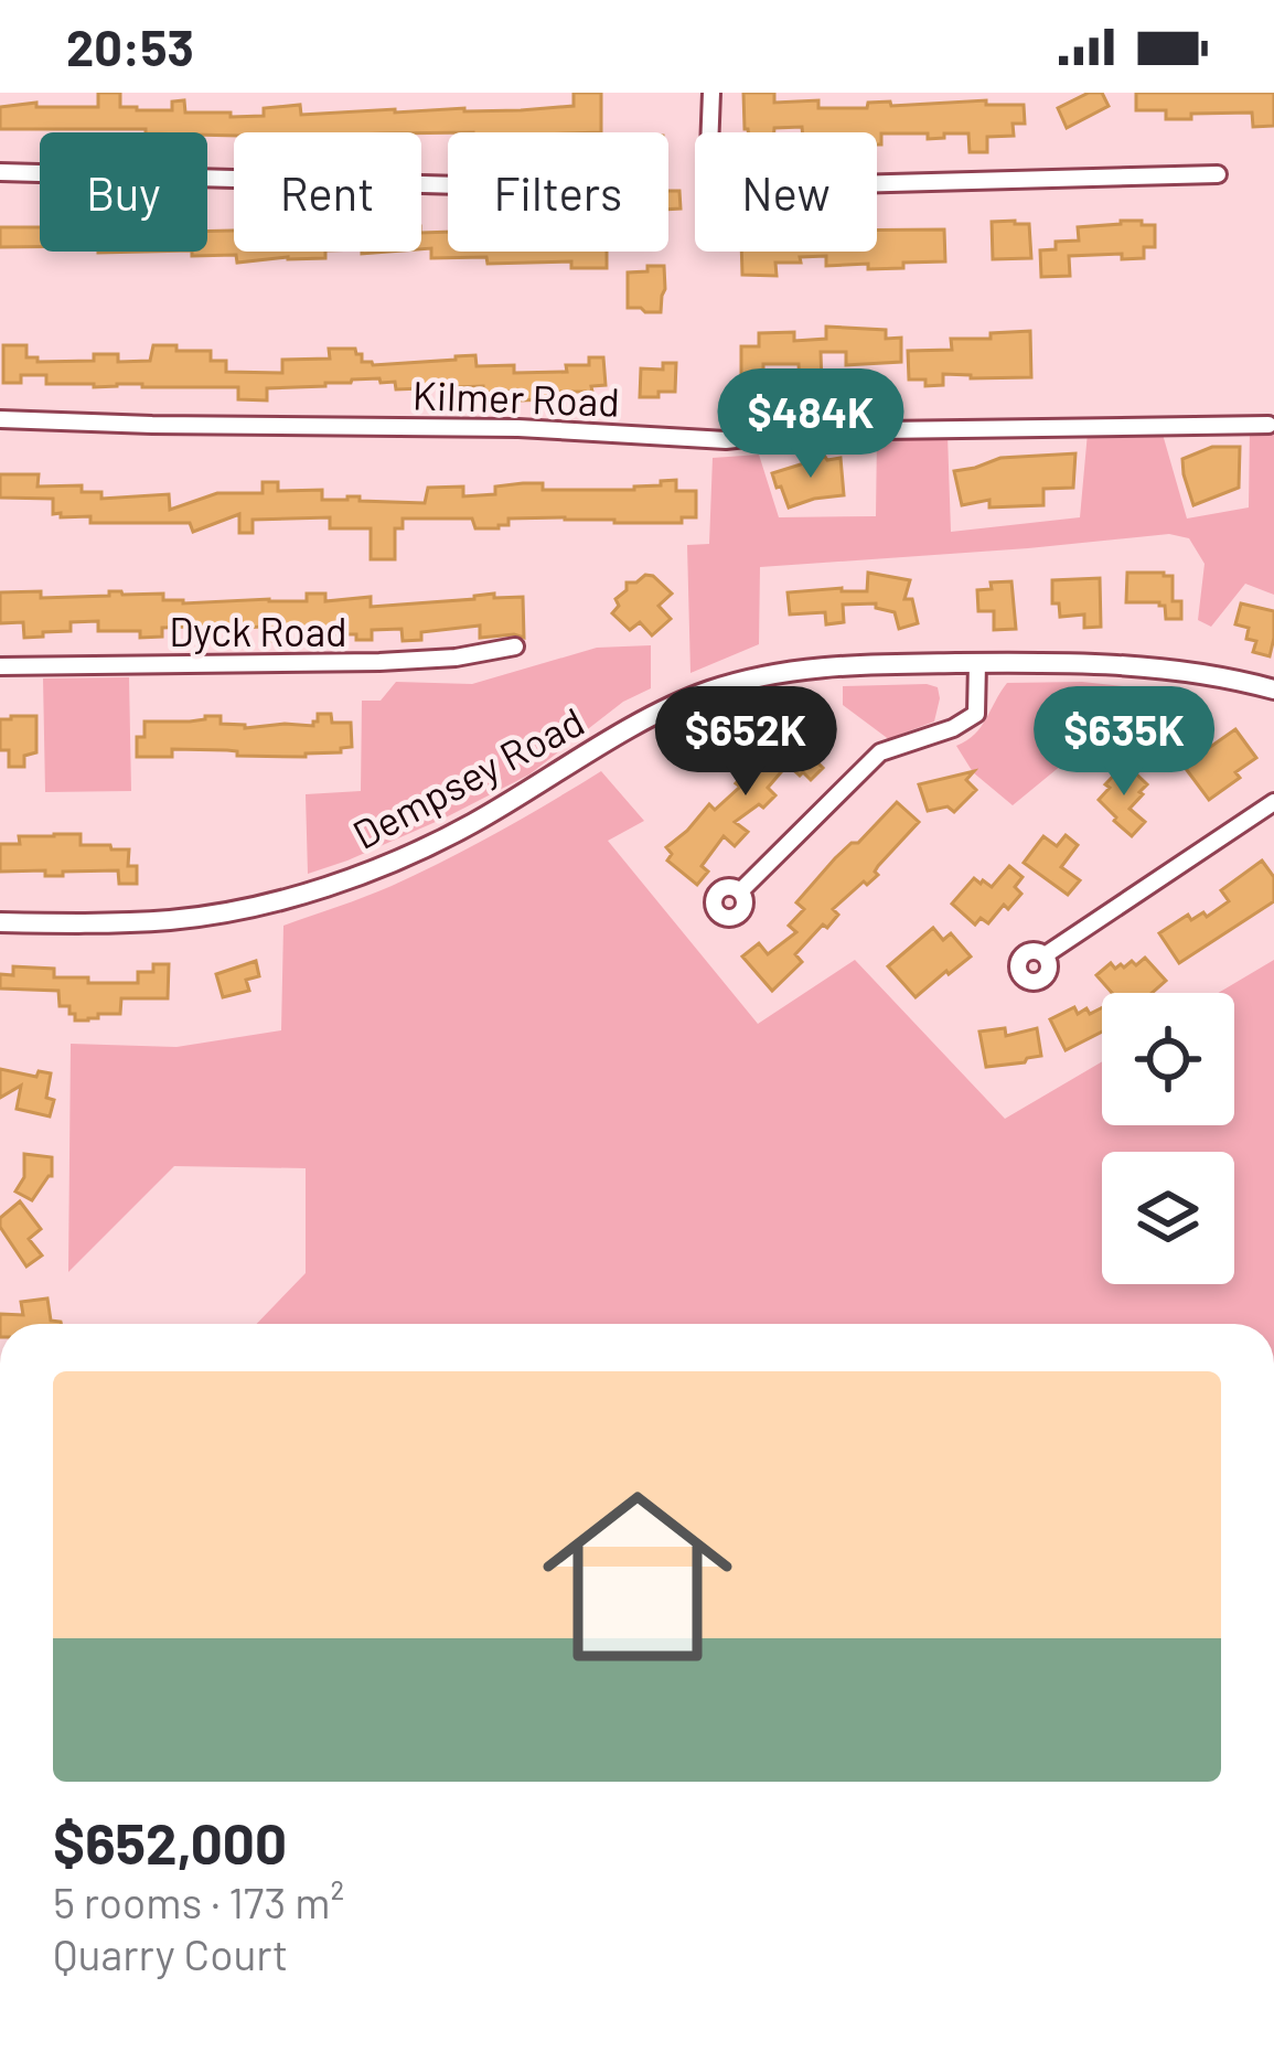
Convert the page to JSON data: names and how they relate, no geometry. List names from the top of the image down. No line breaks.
{"streets":{"street":["Kilmer Road","Dyck Road","Dempsey Road"]},"page":{"status":"20:53","chip":["Buy","Rent","Filters","New"],"price":["$484K","$652K","$635K"],"list":[{"name":"$652,000","note":"5 rooms · 173 m² · Quarry Court"}]}}
